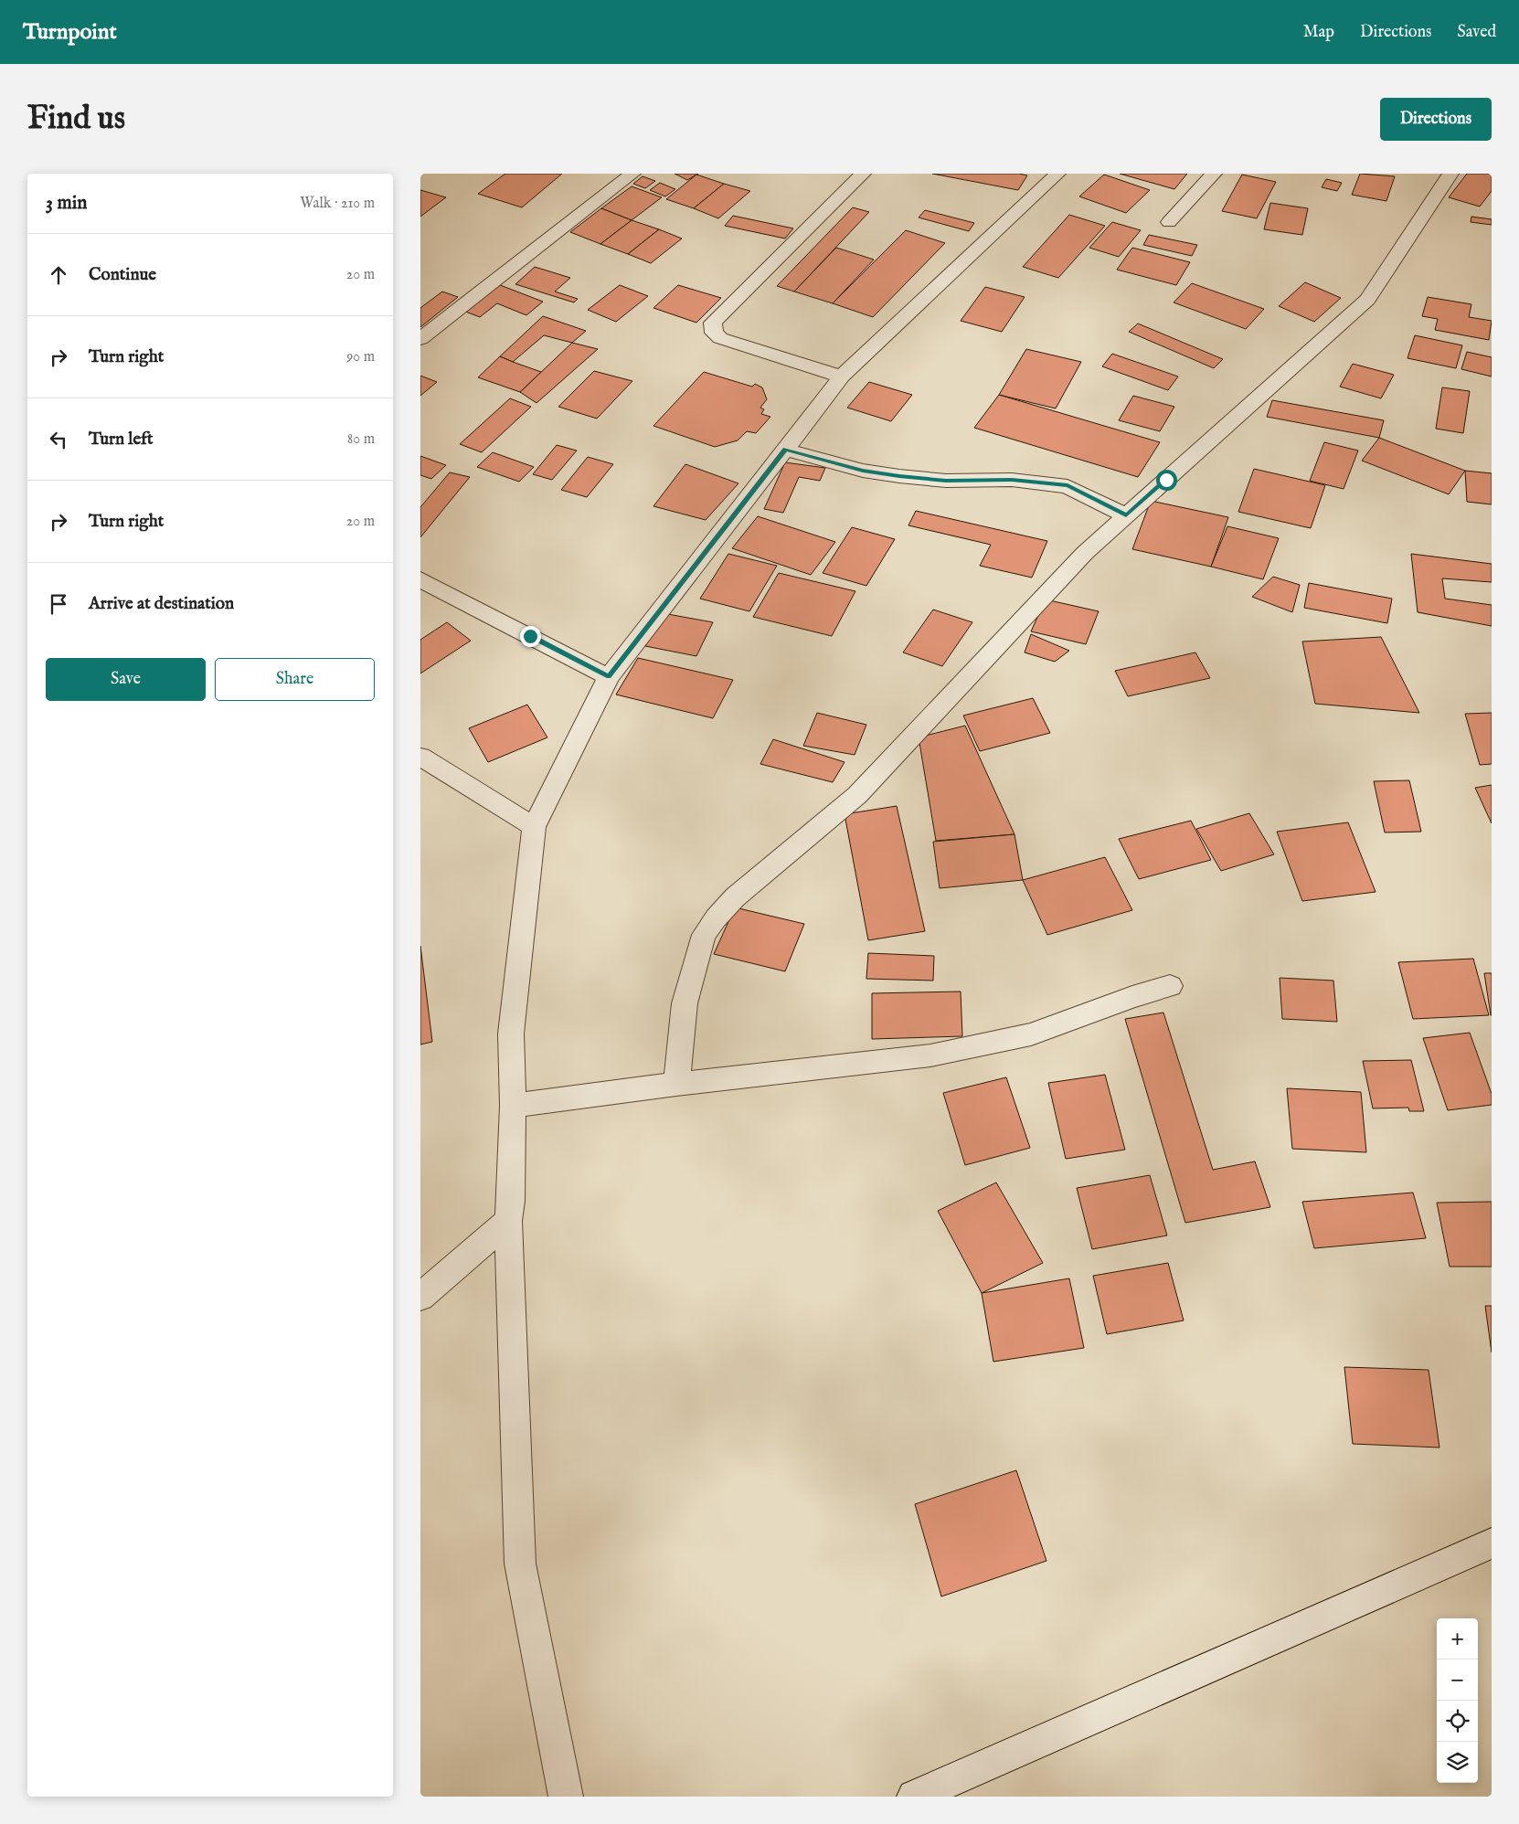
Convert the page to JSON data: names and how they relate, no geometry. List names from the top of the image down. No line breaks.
{"page":{"header":"Turnpoint","nav":["Map","Directions","Saved"],"buttons":["Directions",["Save","Share"]],"title":"Find us","heading":["3 min","Walk · 210 m"],"list":[["Continue","20 m"],["Turn right","90 m"],["Turn left","80 m"],["Turn right","20 m"],"Arrive at destination"],"map_buttons":["+","−"]}}
